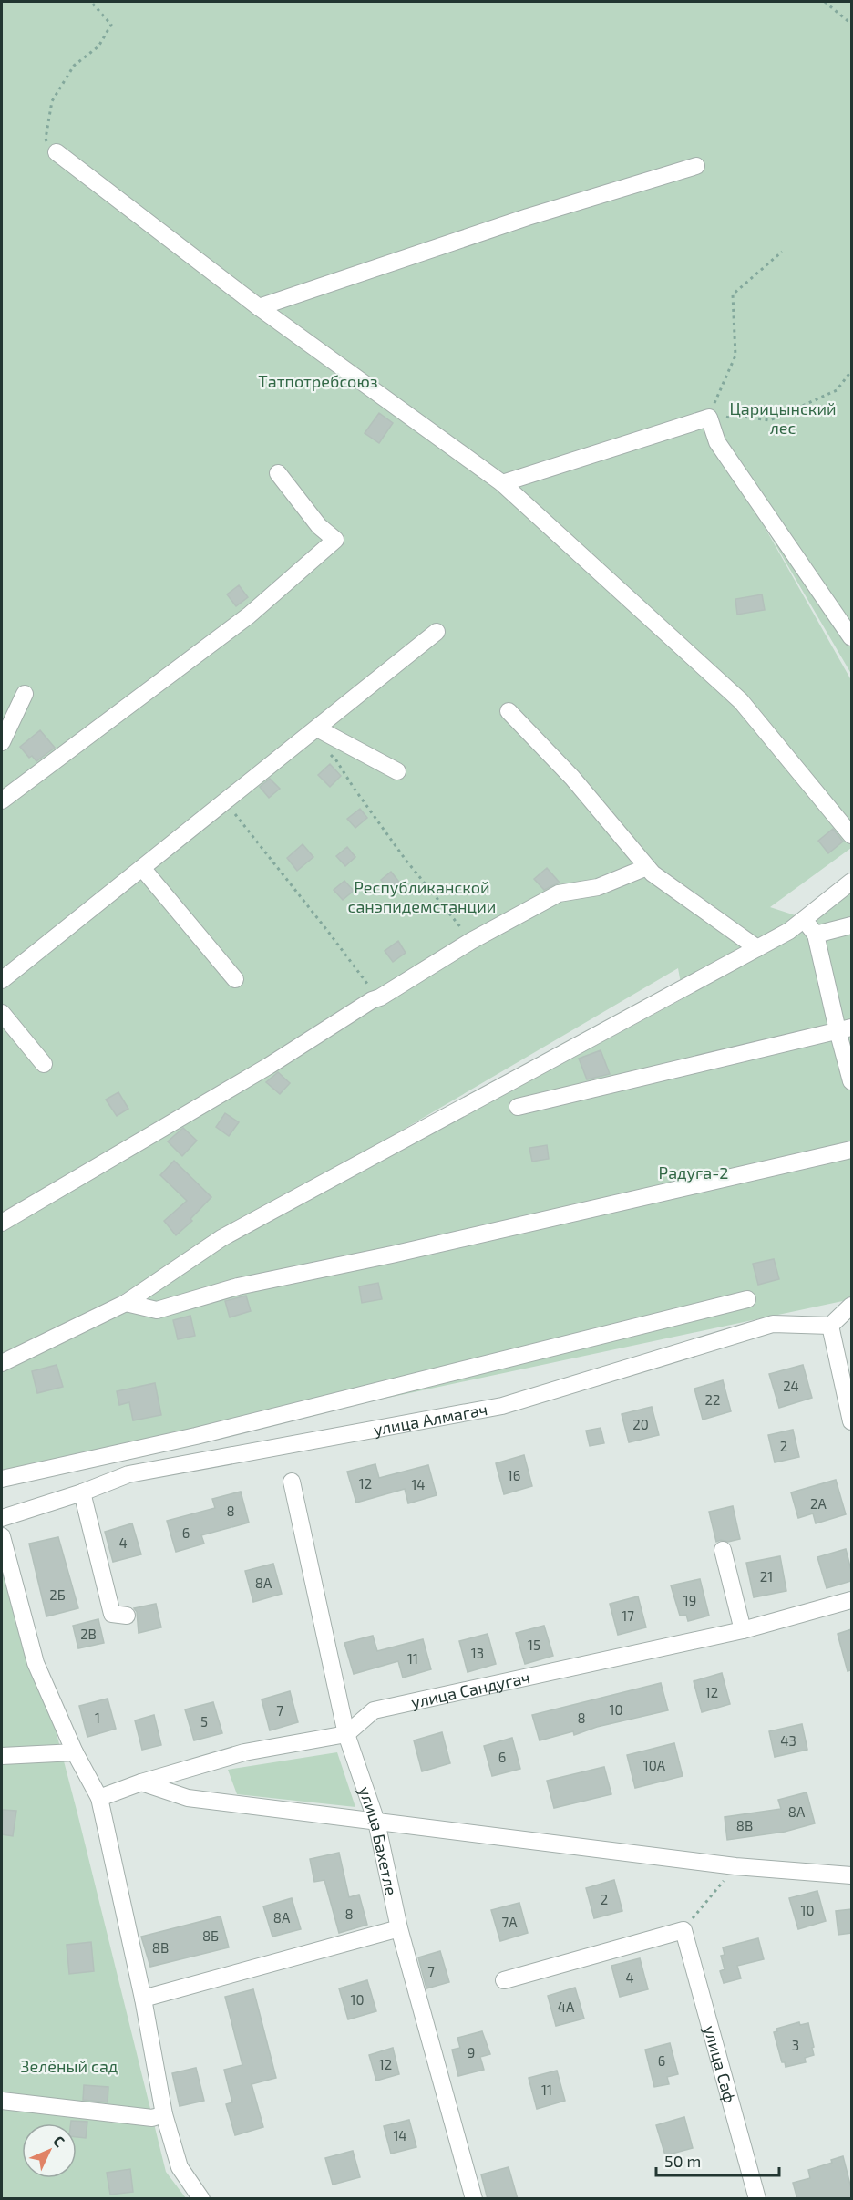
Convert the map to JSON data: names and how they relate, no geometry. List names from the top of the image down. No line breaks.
{"streets":{"street":["улица Алмагач","улица Сандугач","улица Бахетле","улица Саф"]},"crossings":[["улица Сандугач","улица Бахетле"]],"parks":["Татпотребсоюз","Царицынский лес","Республиканской санэпидемстанции","Радуга-2","Зелёный сад"],"house_numbers":["24","22","20","2","16","12","14","2А","8","6","4","21","8А","2Б","19","17","2В","15","13","11","12","10","7","1","8","5","43","6","10А","8А","8В","2","10","8","8А","7А","8Б","8В","7","4","10","4А","3","9","6","12","11","14"],"scale_bar":"50 m","north":"top right"}
